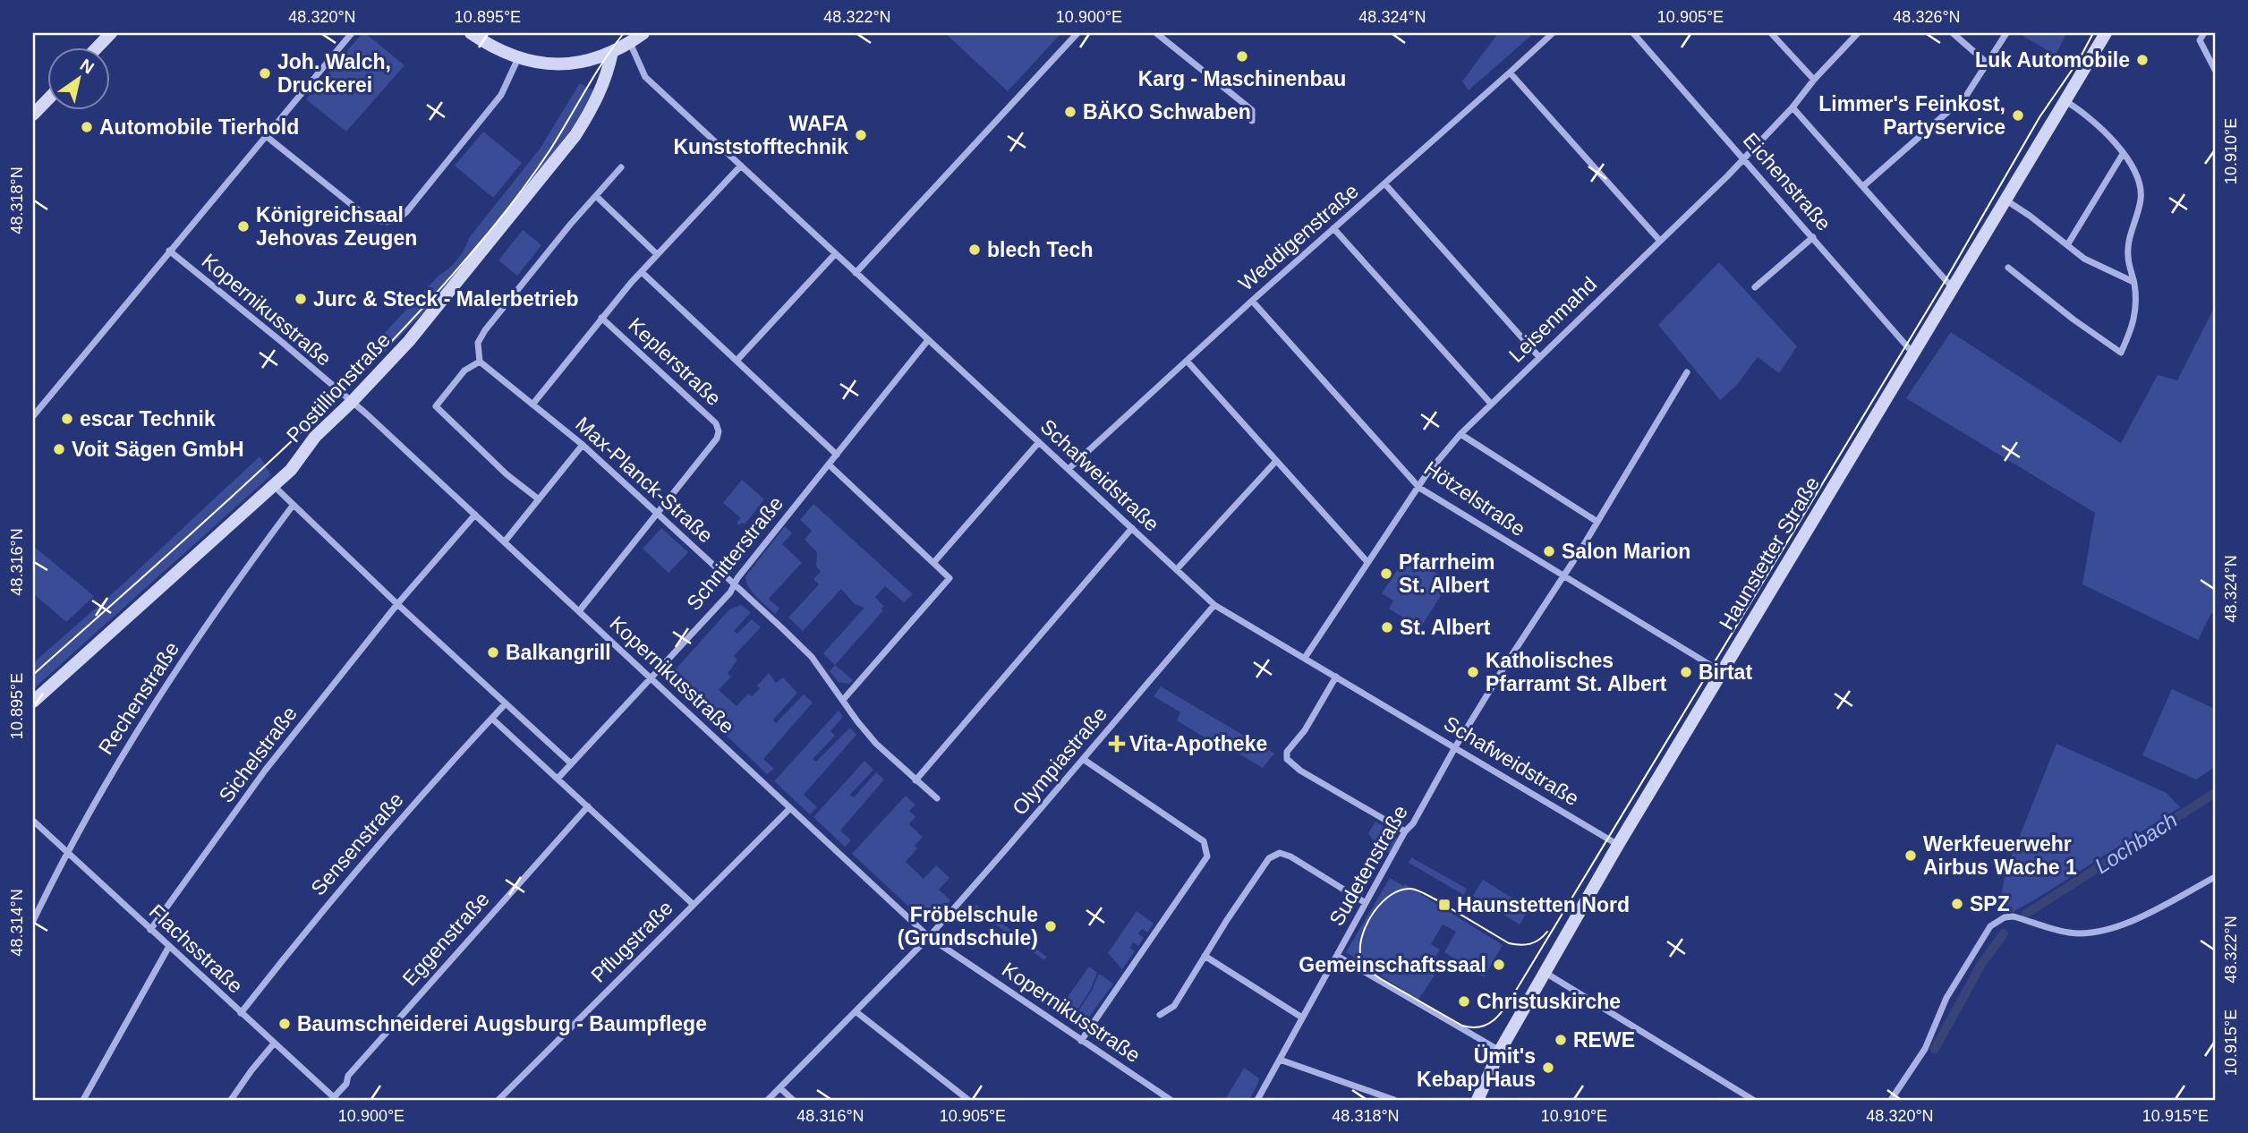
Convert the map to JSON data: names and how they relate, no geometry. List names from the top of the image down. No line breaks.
{"streets":{"main road":["Postillionstraße","Haunstetter Straße"],"street":["Eichenstraße","Weddigenstraße","Kopernikusstraße","Leisenmahd","Keplerstraße","Schafweidstraße","Max-Planck-Straße","Hötzelstraße","Schnitterstraße","Rechenstraße","Sichelstraße","Olympiastraße","Sensenstraße","Sudetenstraße","Eggenstraße","Pflugstraße","Flachsstraße"]},"crossings":[["Eichenstraße","Leisenmahd"],["Eichenstraße","Haunstetter Straße"],["Weddigenstraße","Schafweidstraße"],["Weddigenstraße","Hötzelstraße"],["Kopernikusstraße","Keplerstraße"],["Kopernikusstraße","Postillionstraße"],["Kopernikusstraße","Schnitterstraße"],["Kopernikusstraße","Sichelstraße"],["Kopernikusstraße","Olympiastraße"],["Kopernikusstraße","Pflugstraße"],["Leisenmahd","Schafweidstraße"],["Leisenmahd","Hötzelstraße"],["Keplerstraße","Max-Planck-Straße"],["Schafweidstraße","Schnitterstraße"],["Schafweidstraße","Haunstetter Straße"],["Schafweidstraße","Olympiastraße"],["Schafweidstraße","Sudetenstraße"],["Max-Planck-Straße","Schnitterstraße"],["Hötzelstraße","Haunstetter Straße"],["Hötzelstraße","Sudetenstraße"],["Rechenstraße","Flachsstraße"],["Sichelstraße","Flachsstraße"],["Sensenstraße","Flachsstraße"],["Eggenstraße","Flachsstraße"]],"water":["Lochbach"],"places":{"other":["Karg - Maschinenbau","Luk Automobile","Joh. Walch, Druckerei","BÄKO Schwaben","Limmer's Feinkost, Partyservice","Automobile Tierhold","WAFA Kunststofftechnik","Königreichsaal Jehovas Zeugen","blech Tech","Jurc & Steck - Malerbetrieb","escar Technik","Voit Sägen GmbH","Salon Marion","Pfarrheim St. Albert","St. Albert","Balkangrill","Katholisches Pfarramt St. Albert","Birtat","Werkfeuerwehr Airbus Wache 1","SPZ","Fröbelschule (Grundschule)","Gemeinschaftssaal","Christuskirche","Baumschneiderei Augsburg - Baumpflege","REWE","Ümit's Kebap Haus"],"health":["Vita-Apotheke"],"transit":["Haunstetten Nord"]},"north":"top right","coordinates":["48.320°N","10.895°E","48.322°N","10.900°E","48.324°N","10.905°E","48.326°N","10.910°E","48.318°N","48.316°N","48.314°N","10.915°E"]}
